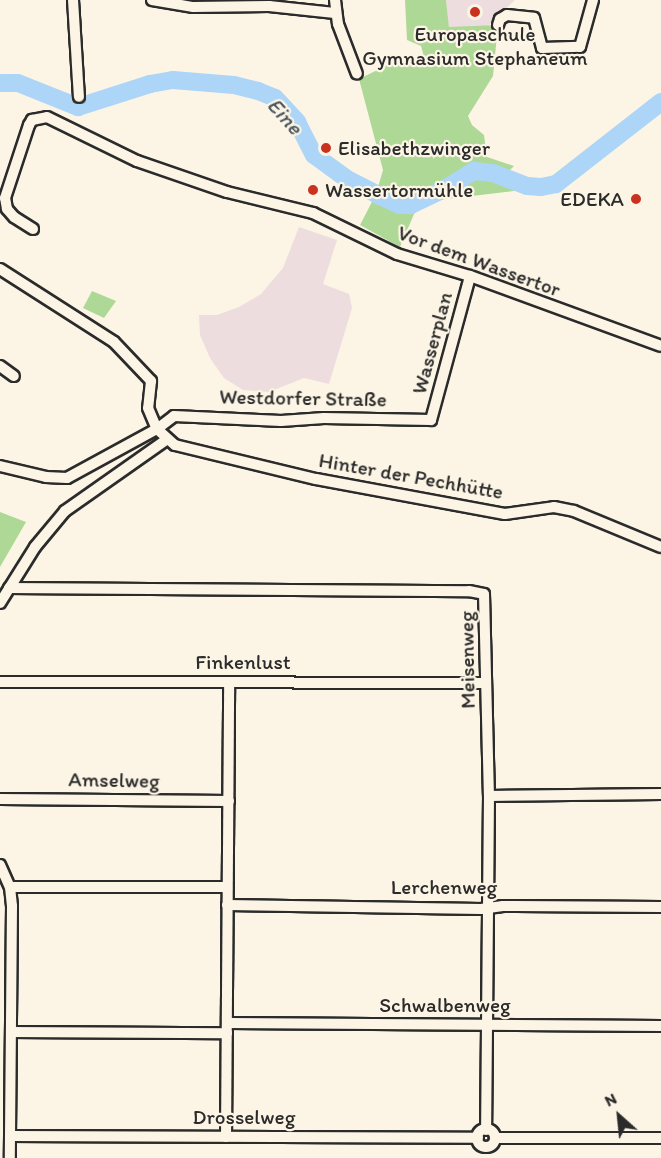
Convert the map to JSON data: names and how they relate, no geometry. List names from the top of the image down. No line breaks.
{"streets":{"street":["Vor dem Wassertor","Wasserplan","Westdorfer Straße","Hinter der Pechhütte","Meisenweg","Finkenlust","Amselweg","Lerchenweg","Schwalbenweg","Drosselweg"]},"crossings":[["Vor dem Wassertor","Wasserplan"],["Wasserplan","Westdorfer Straße"],["Meisenweg","Finkenlust"],["Meisenweg","Lerchenweg"],["Meisenweg","Schwalbenweg"],["Meisenweg","Drosselweg"]],"water":["Eine"],"places":["Europaschule Gymnasium Stephaneum","Elisabethzwinger","Wassertormühle","EDEKA"],"north":"top left"}
